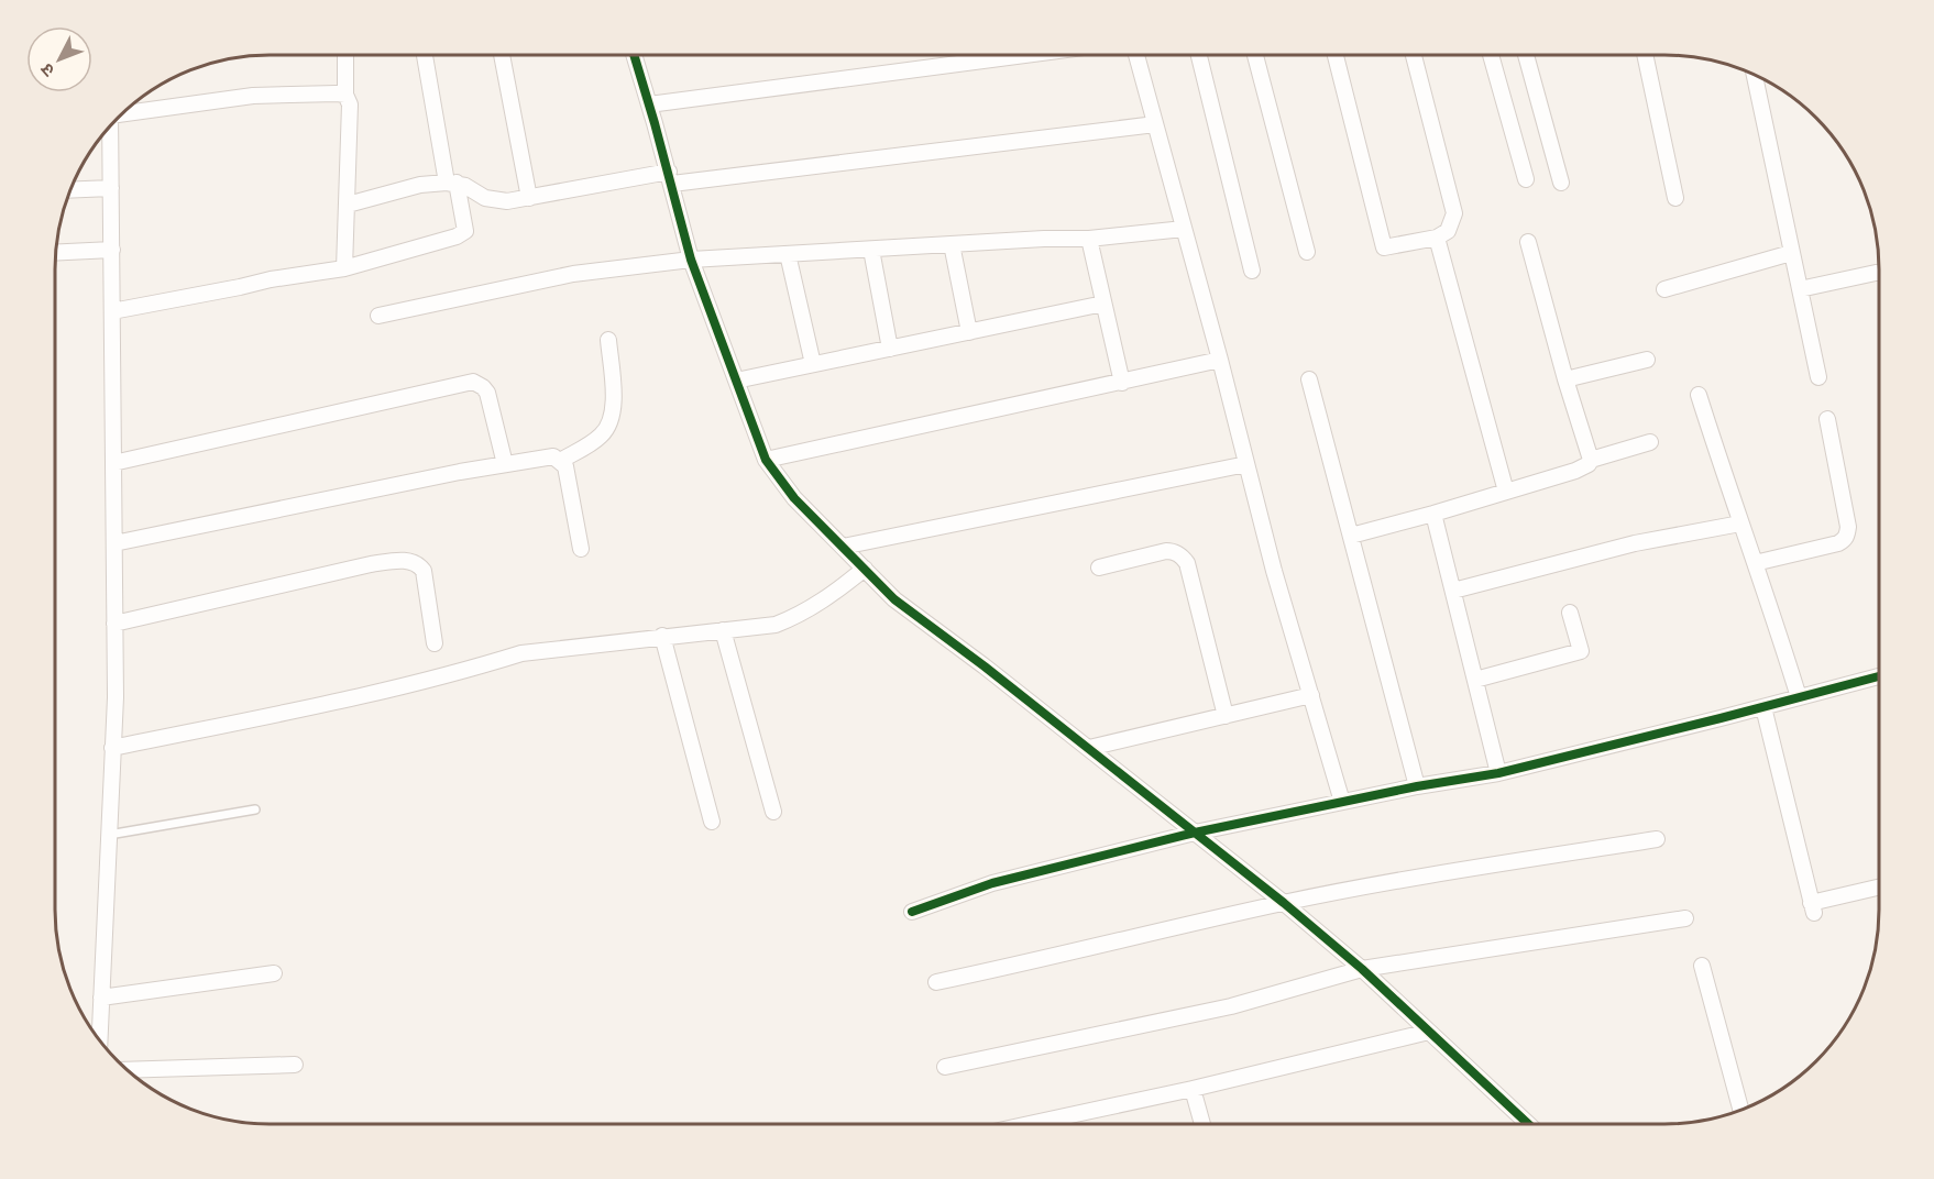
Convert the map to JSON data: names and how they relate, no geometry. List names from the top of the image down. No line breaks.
{"north":"bottom left"}
